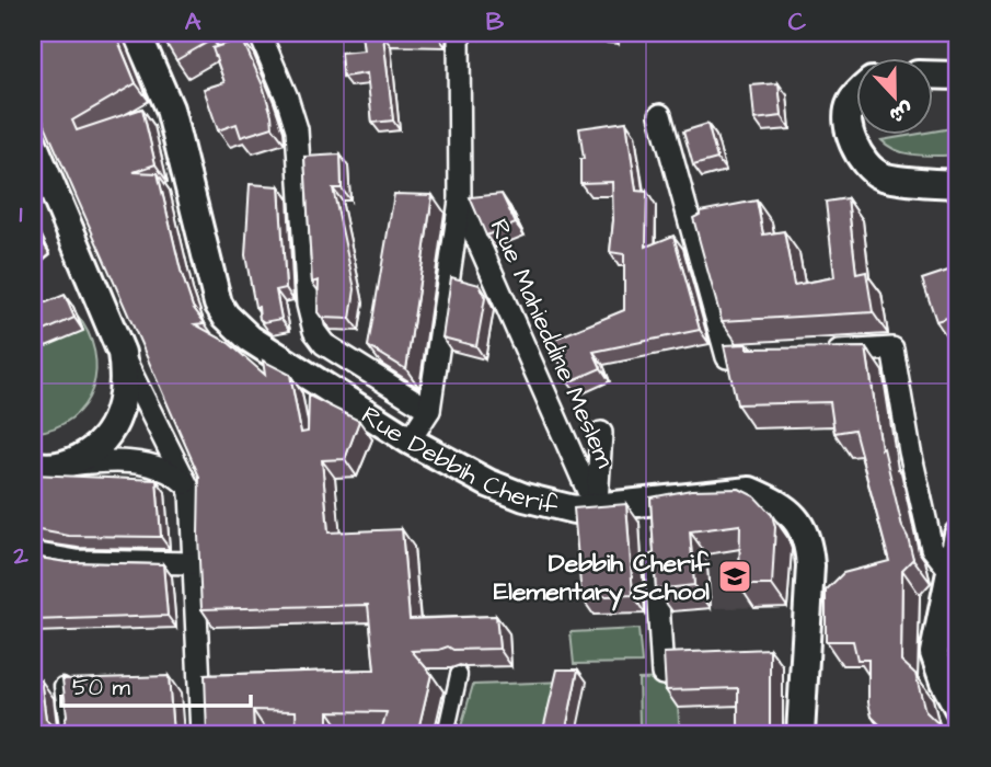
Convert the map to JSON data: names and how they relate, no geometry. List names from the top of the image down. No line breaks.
{"streets":{"street":["Rue Mahieddine Meslem","Rue Debbih Cherif"]},"crossings":[["Rue Mahieddine Meslem","Rue Debbih Cherif"]],"places":{"school or university":["Debbih Cherif Elementary School"]},"scale_bar":"50 m","north":"bottom","grid":{"columns":["A","B","C"],"rows":["1","2"]}}
